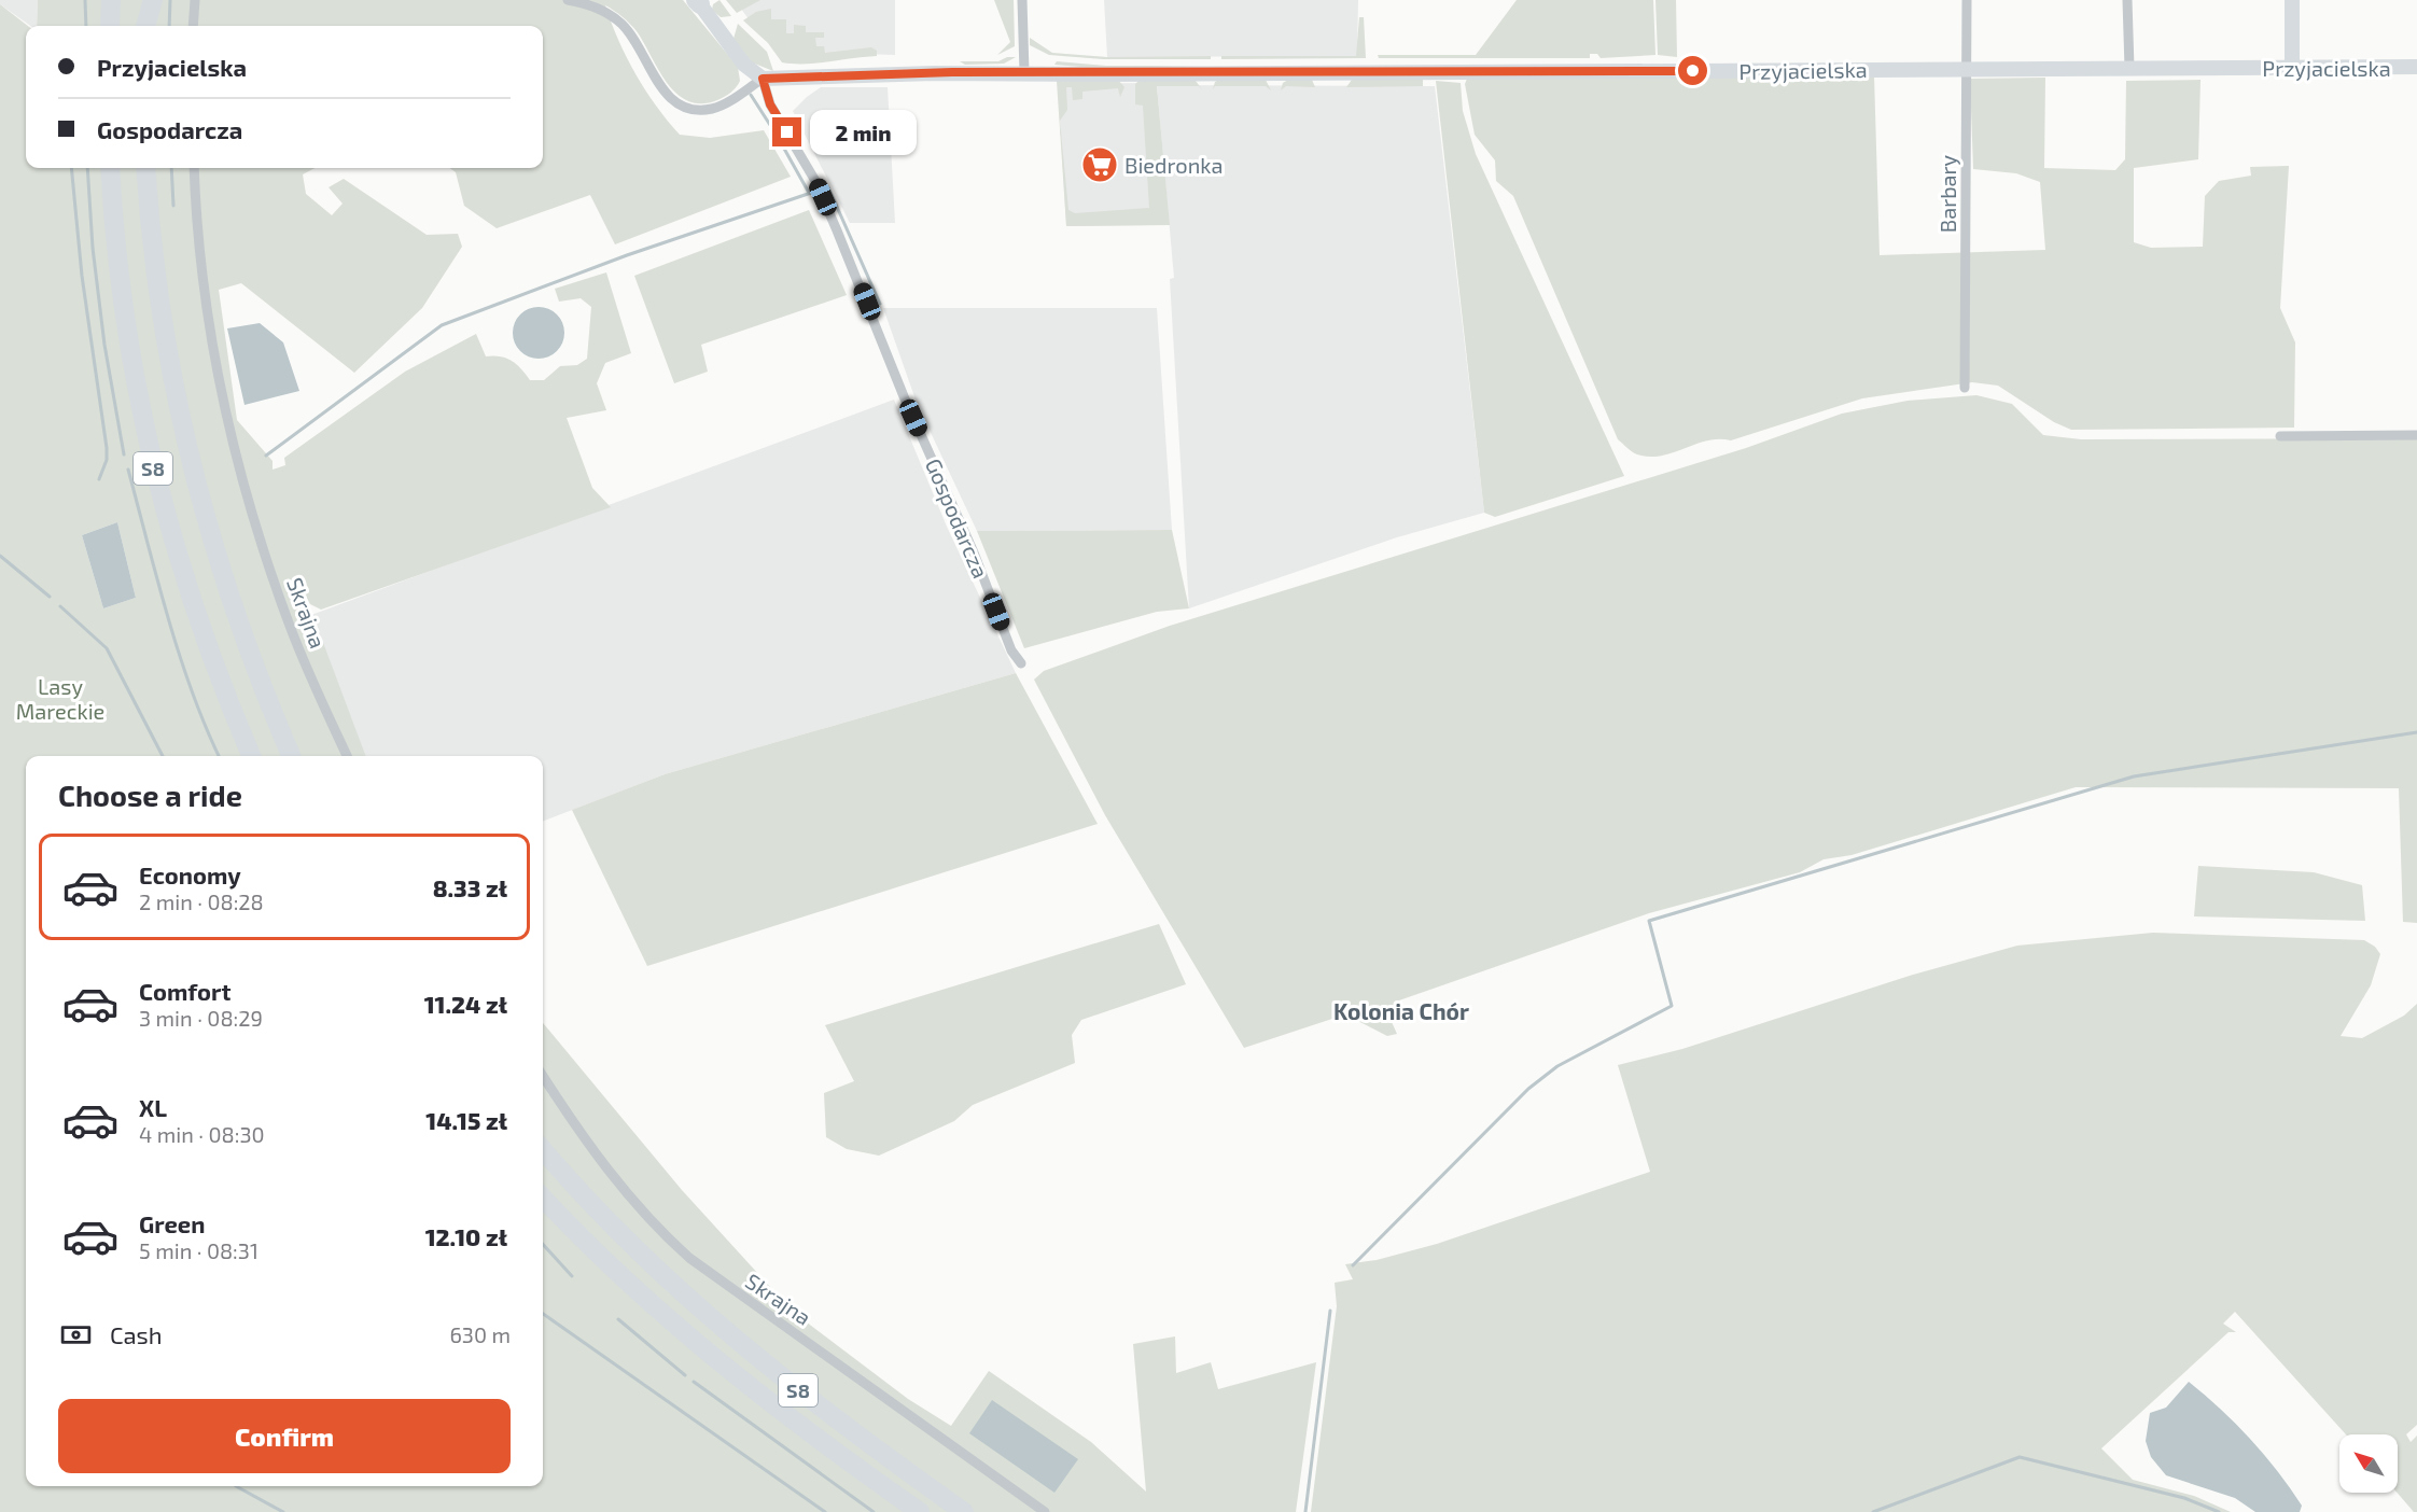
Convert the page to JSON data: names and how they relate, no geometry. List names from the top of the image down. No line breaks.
{"streets":{"highway":["S8"],"street":["Przyjacielska","Barbary","Gospodarcza","Skrajna"]},"crossings":[["Przyjacielska","Barbary"],["Przyjacielska","Gospodarcza"]],"districts":["Kolonia Chór"],"parks":["Lasy Mareckie"],"places":{"supermarket":["Biedronka"]},"north":"top left","page":{"banner":["Przyjacielska","Gospodarcza"],"bubble":"2 min","heading":"Choose a ride","list":[{"name":"Economy","note":"2 min · 08:28","value":"8.33 zł"},{"name":"Comfort","note":"3 min · 08:29","value":"11.24 zł"},{"name":"XL","note":"4 min · 08:30","value":"14.15 zł"},{"name":"Green","note":"5 min · 08:31","value":"12.10 zł"}],"pay":["Cash","630 m"],"buttons":"Confirm"}}
